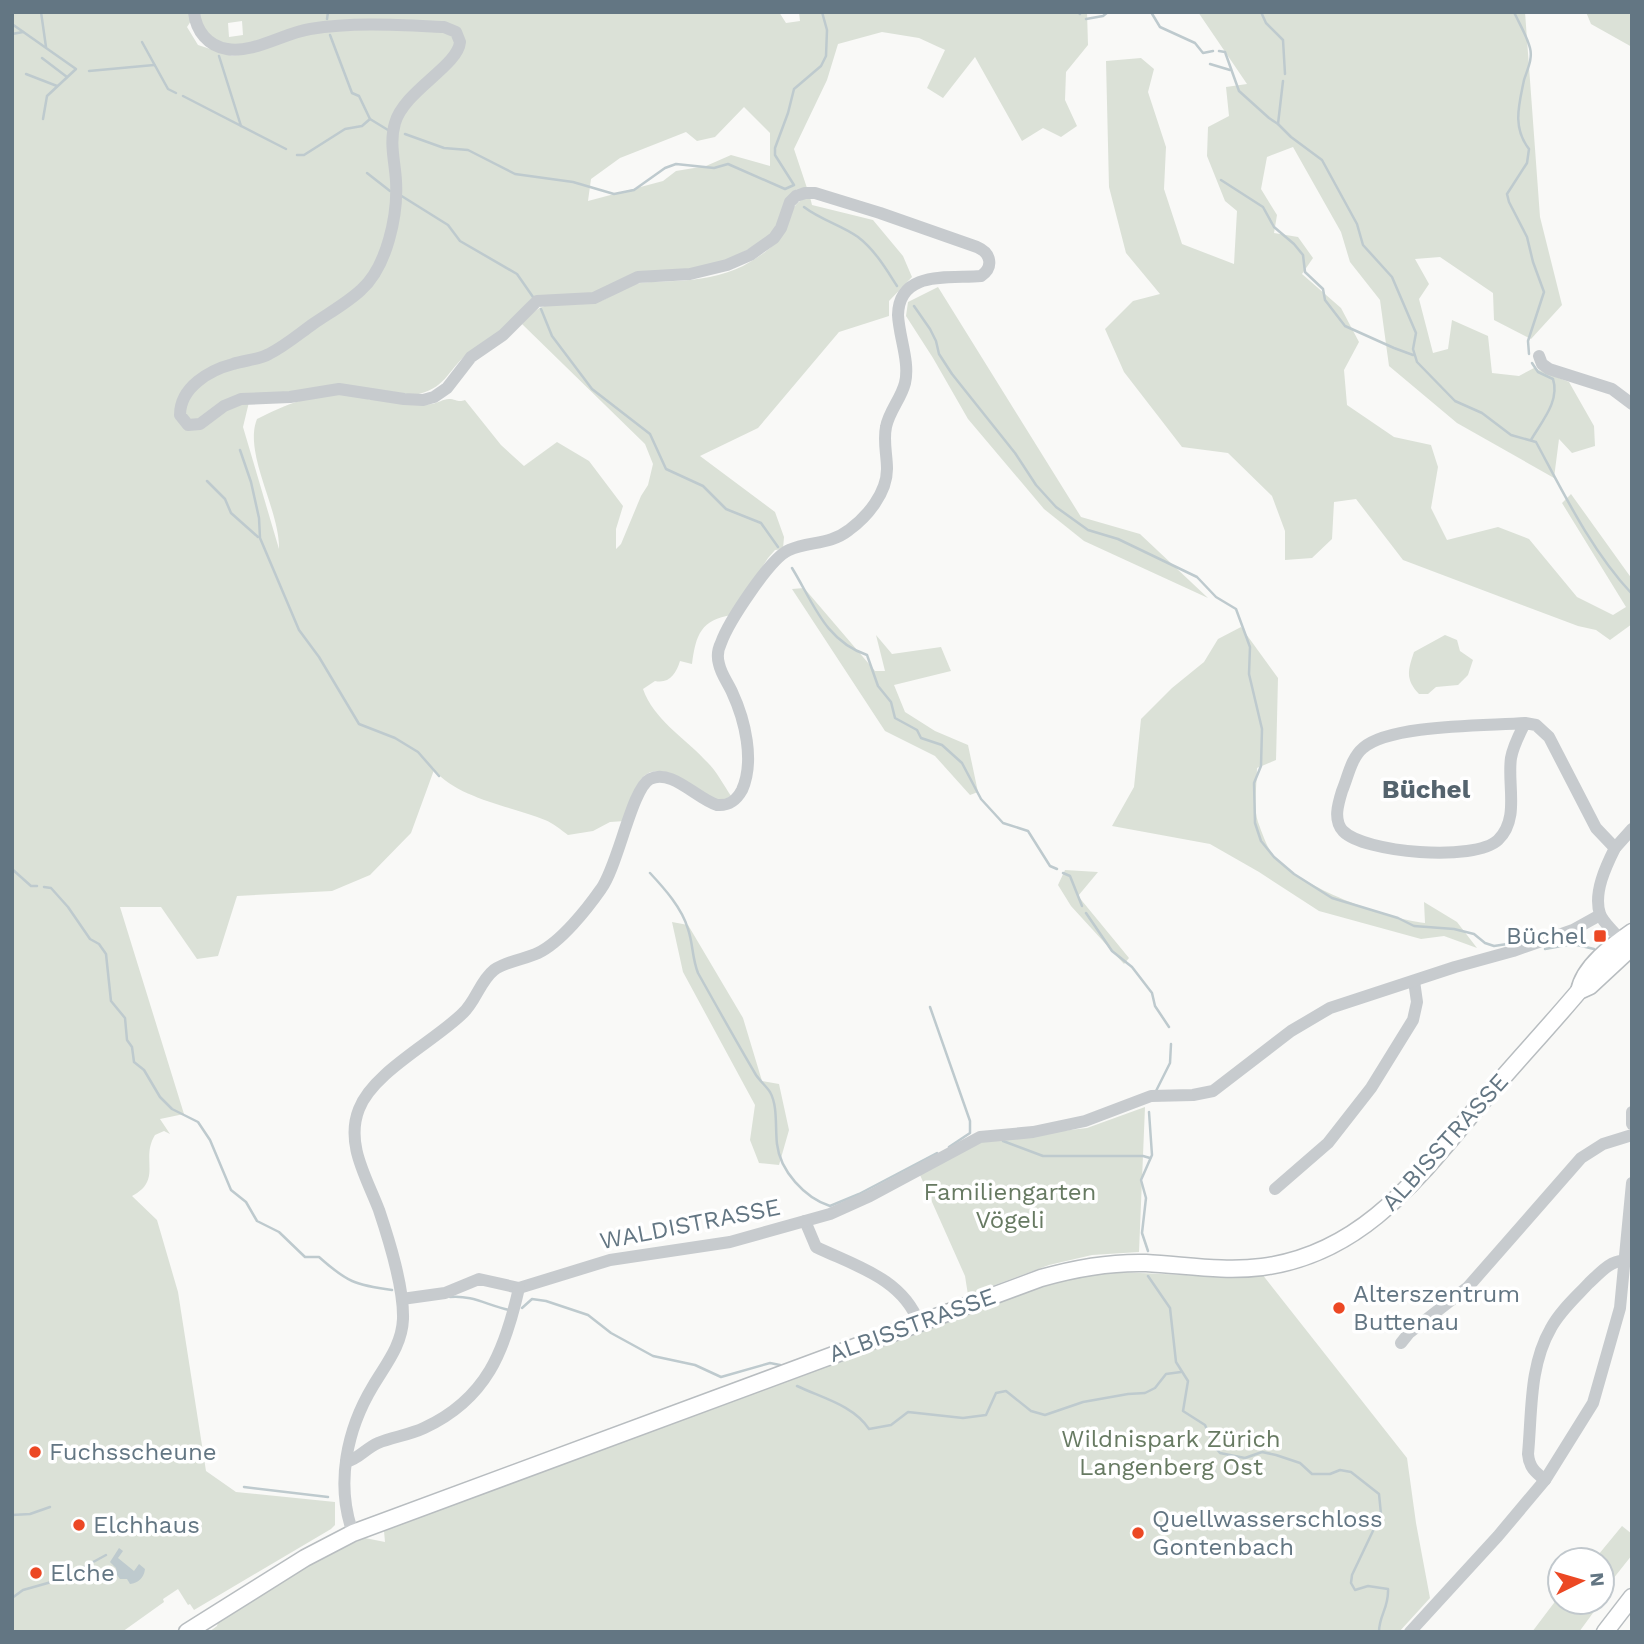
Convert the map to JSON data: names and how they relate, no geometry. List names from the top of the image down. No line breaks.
{"streets":{"main road":["ALBISSTRASSE"],"street":["WALDISTRASSE"]},"districts":["Büchel"],"parks":["Familiengarten Vögeli","Wildnispark Zürich Langenberg Ost"],"places":{"transit":["Büchel"],"other":["Alterszentrum Buttenau","Fuchsscheune","Elchhaus","Quellwasserschloss Gontenbach","Elche"]},"north":"right"}
